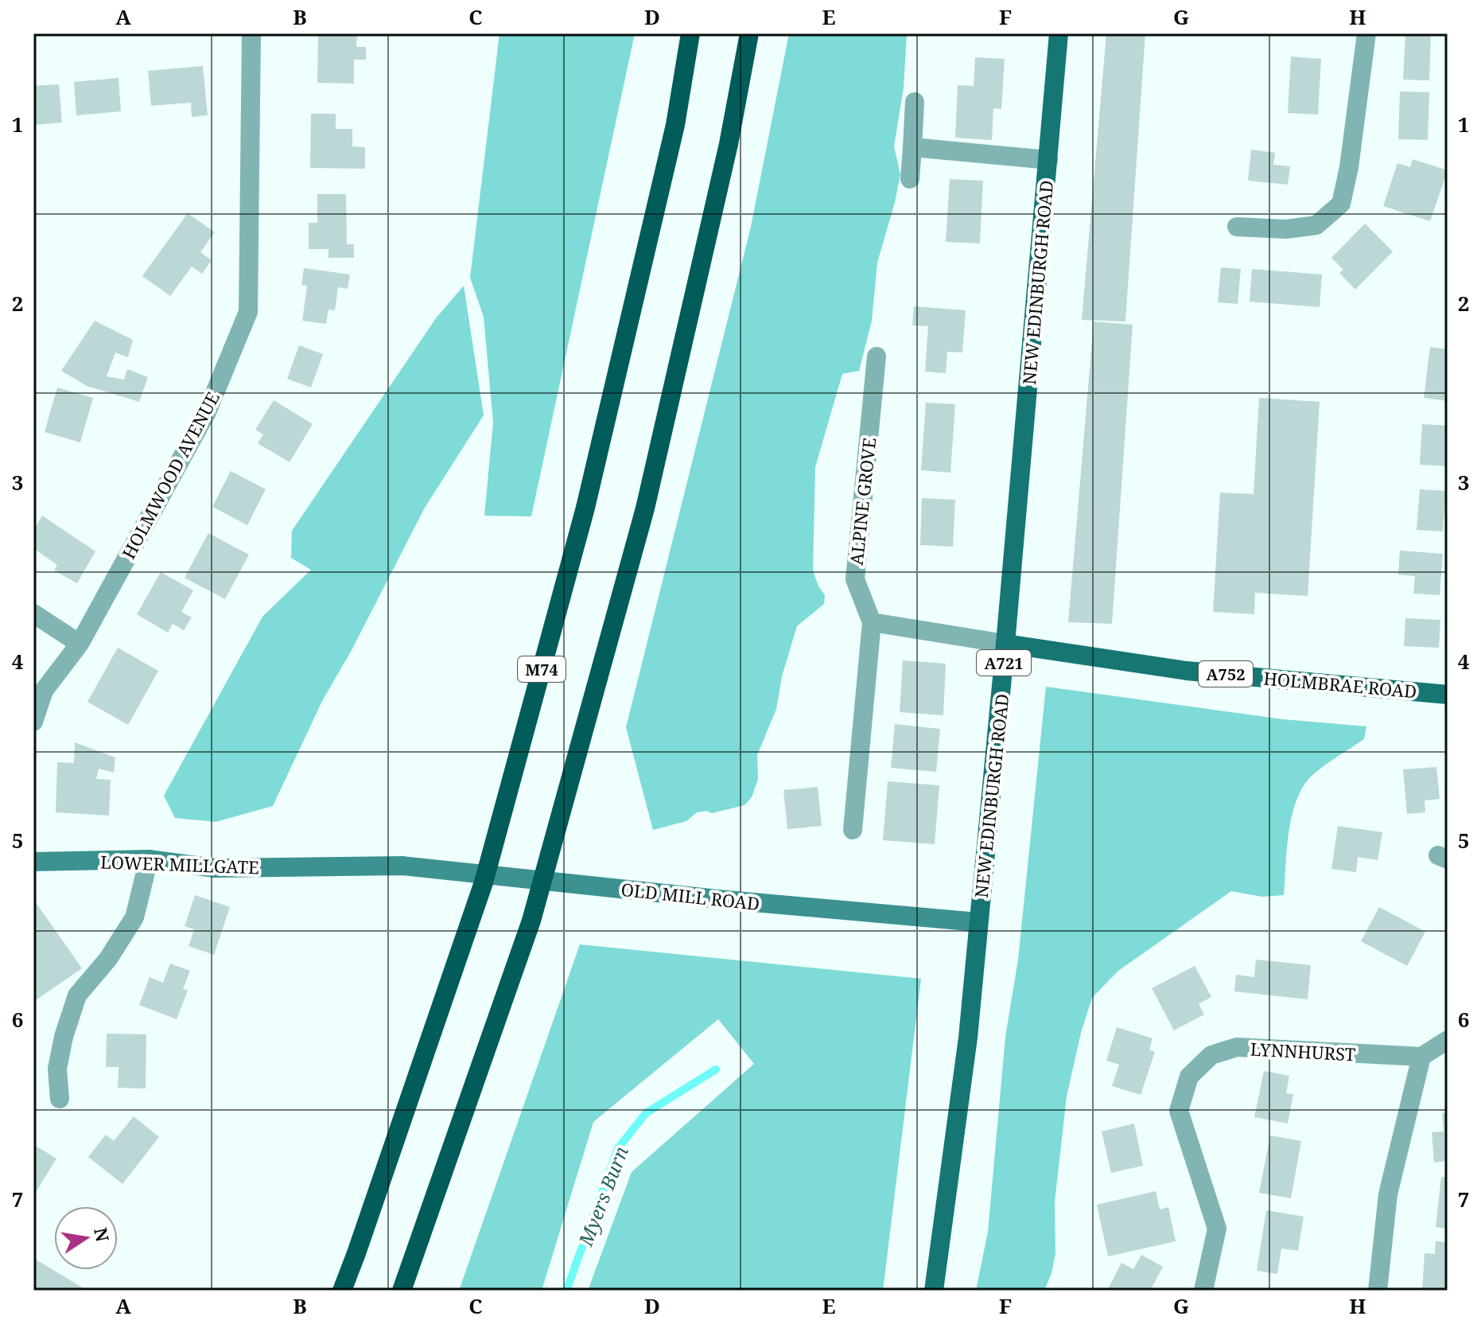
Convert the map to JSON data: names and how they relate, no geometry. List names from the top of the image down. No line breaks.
{"streets":{"highway":["M74"],"main road":["NEW EDINBURGH ROAD","A721","A752","HOLMBRAE ROAD"],"street":["HOLMWOOD AVENUE","ALPINE GROVE","LOWER MILLGATE","OLD MILL ROAD","LYNNHURST"]},"crossings":[["NEW EDINBURGH ROAD","HOLMBRAE ROAD"],["NEW EDINBURGH ROAD","OLD MILL ROAD"],["LOWER MILLGATE","OLD MILL ROAD"]],"water":["Myers Burn"],"north":"right","grid":{"columns":["A","B","C","D","E","F","G","H"],"rows":["1","2","3","4","5","6","7"]}}
